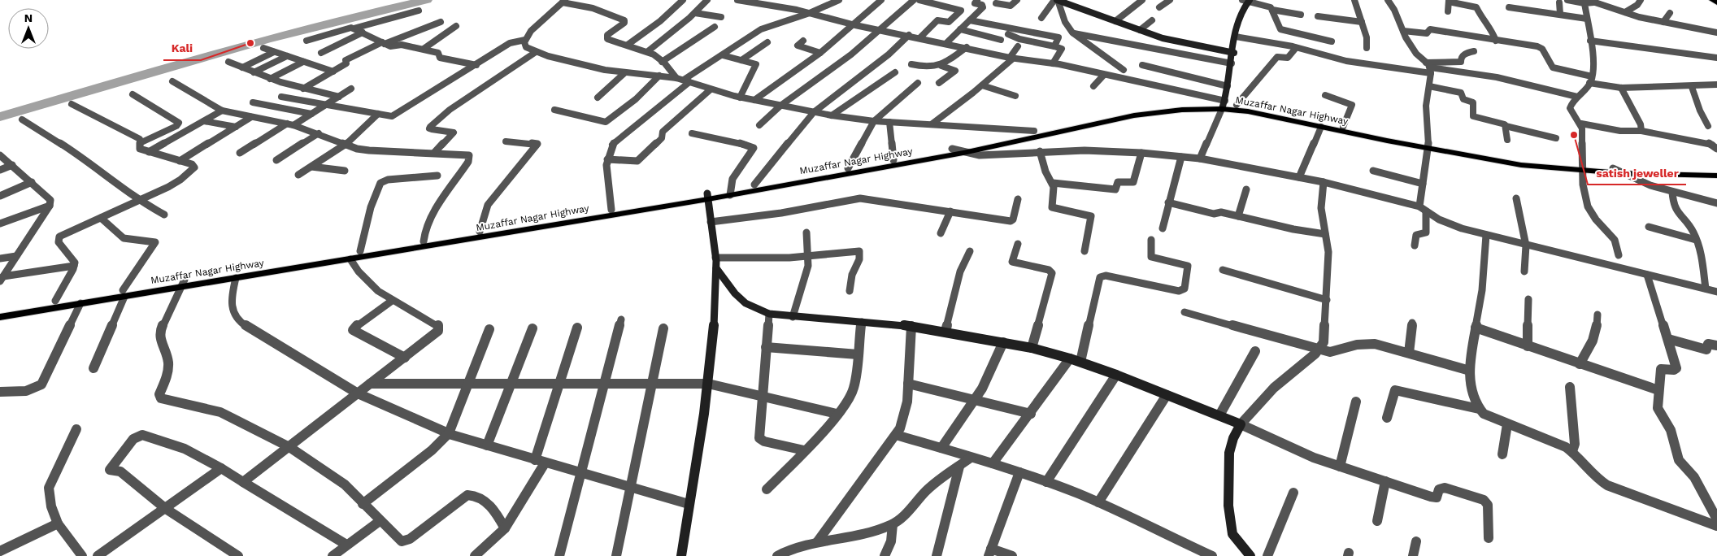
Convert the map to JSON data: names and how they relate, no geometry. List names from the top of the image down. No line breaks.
{"streets":{"main road":["Muzaffar Nagar Highway"]},"places":["Kali","satish jeweller"],"north":"top"}
